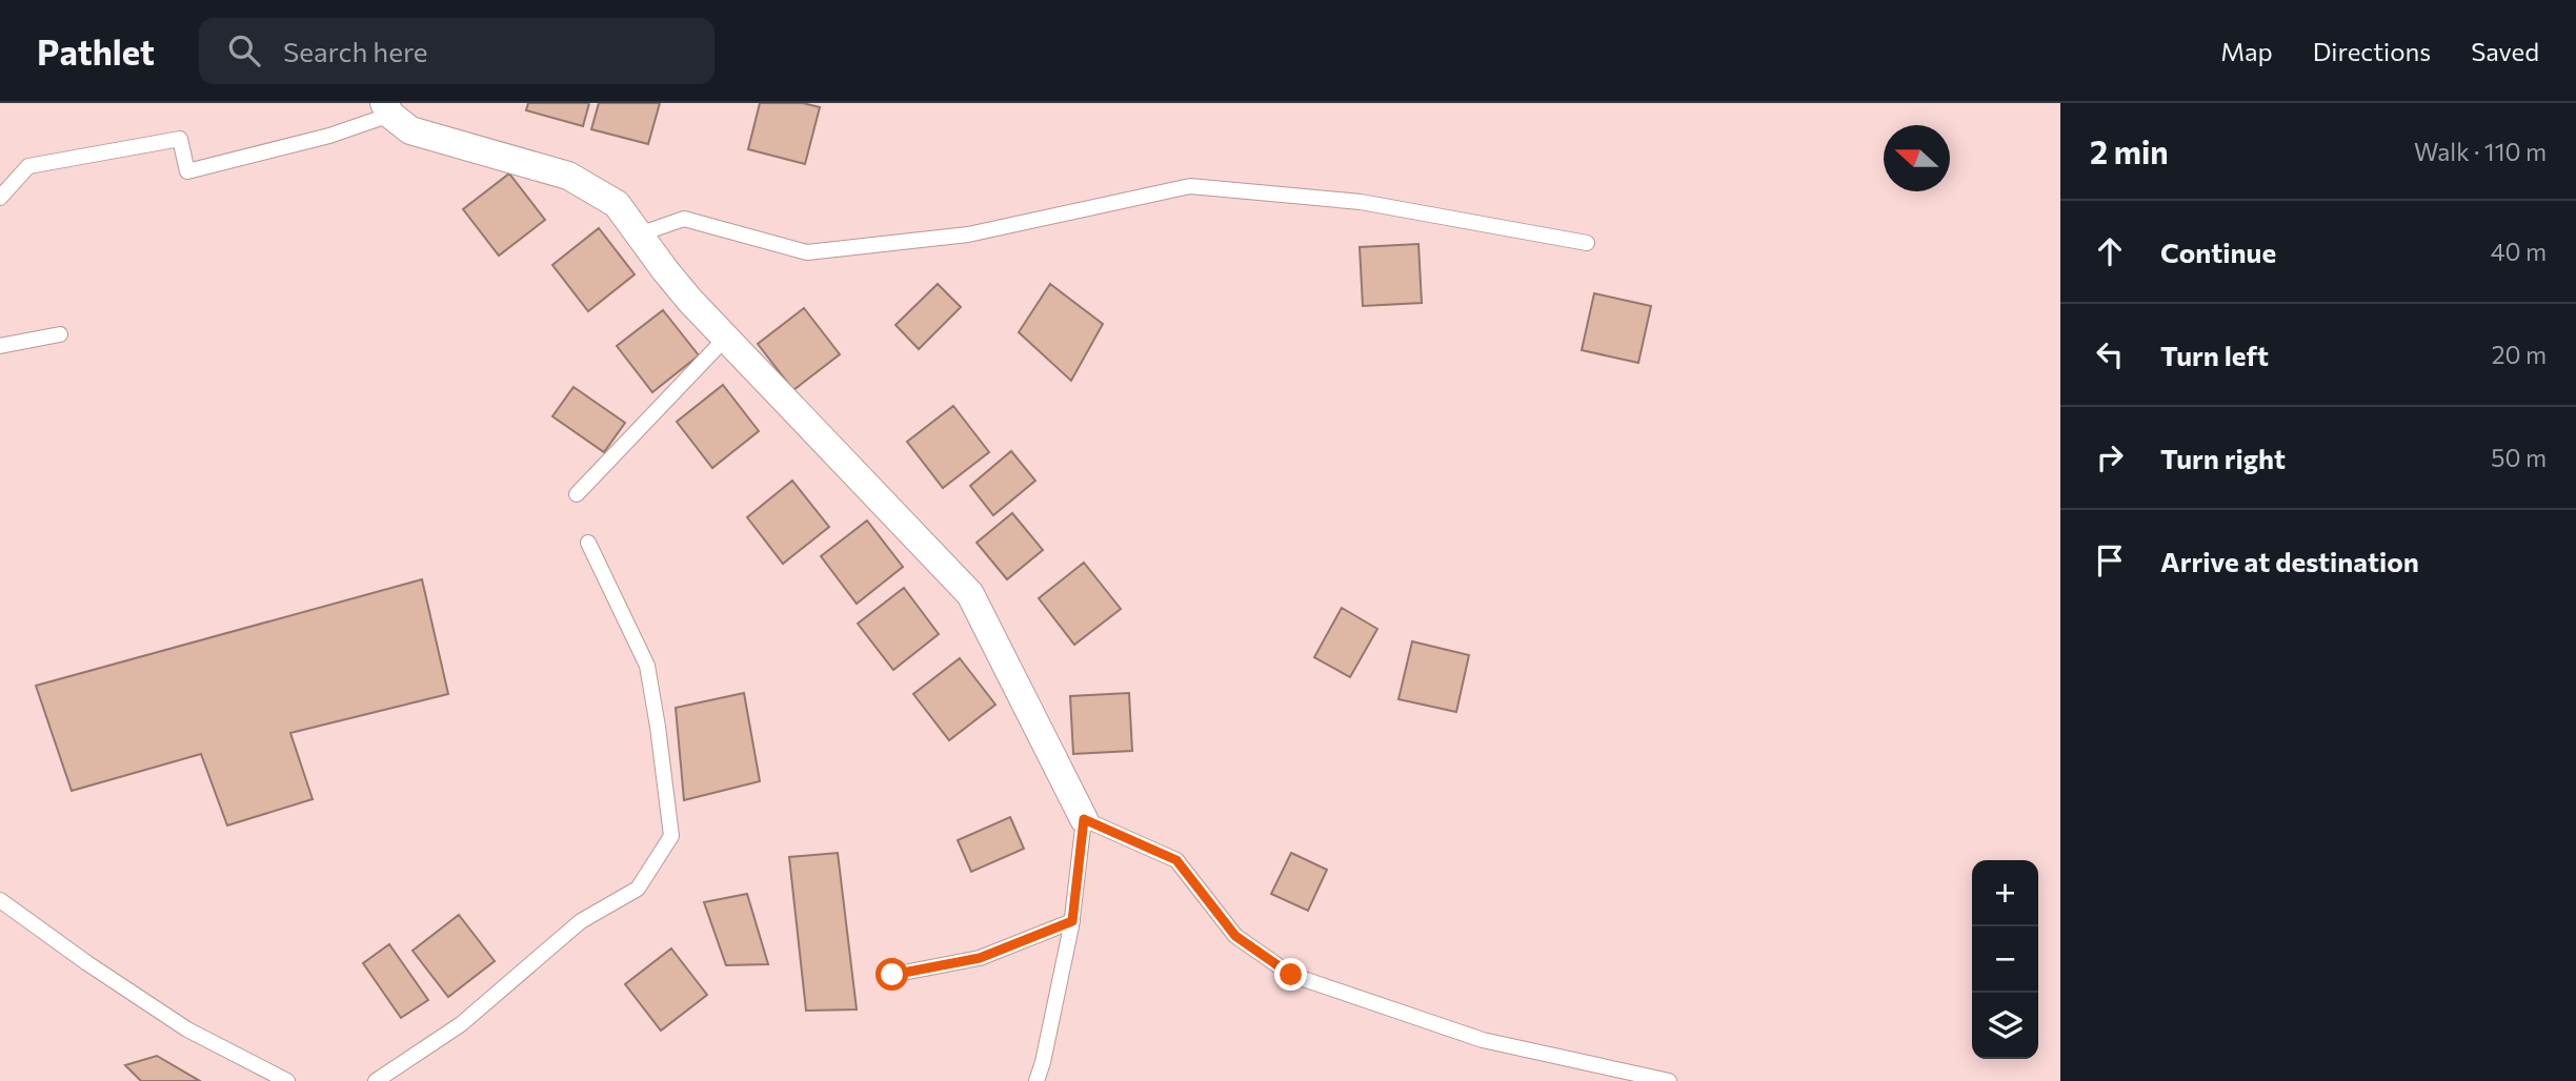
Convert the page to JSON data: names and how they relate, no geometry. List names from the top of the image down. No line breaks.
{"north":"left","page":{"header":"Pathlet","search":"Search here","nav":["Map","Directions","Saved"],"heading":["2 min","Walk · 110 m"],"list":[["Continue","40 m"],["Turn left","20 m"],["Turn right","50 m"],"Arrive at destination"],"map_buttons":["+","−"]}}
